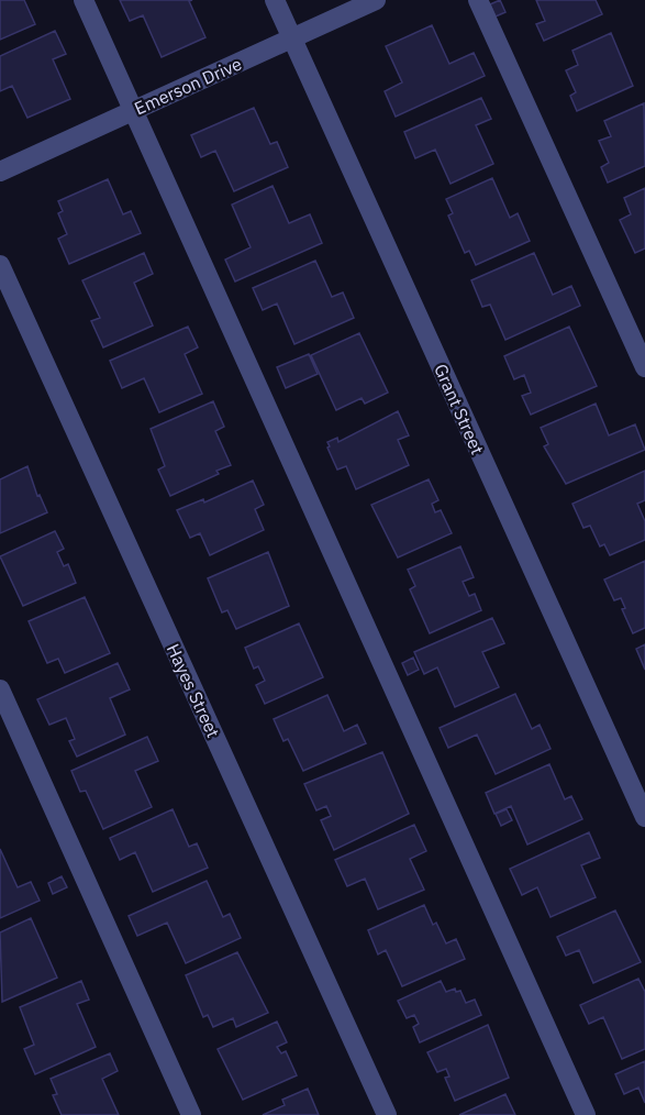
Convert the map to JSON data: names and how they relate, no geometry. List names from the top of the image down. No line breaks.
{"streets":{"street":["Emerson Drive","Grant Street","Hayes Street"]},"crossings":[["Emerson Drive","Grant Street"]]}
